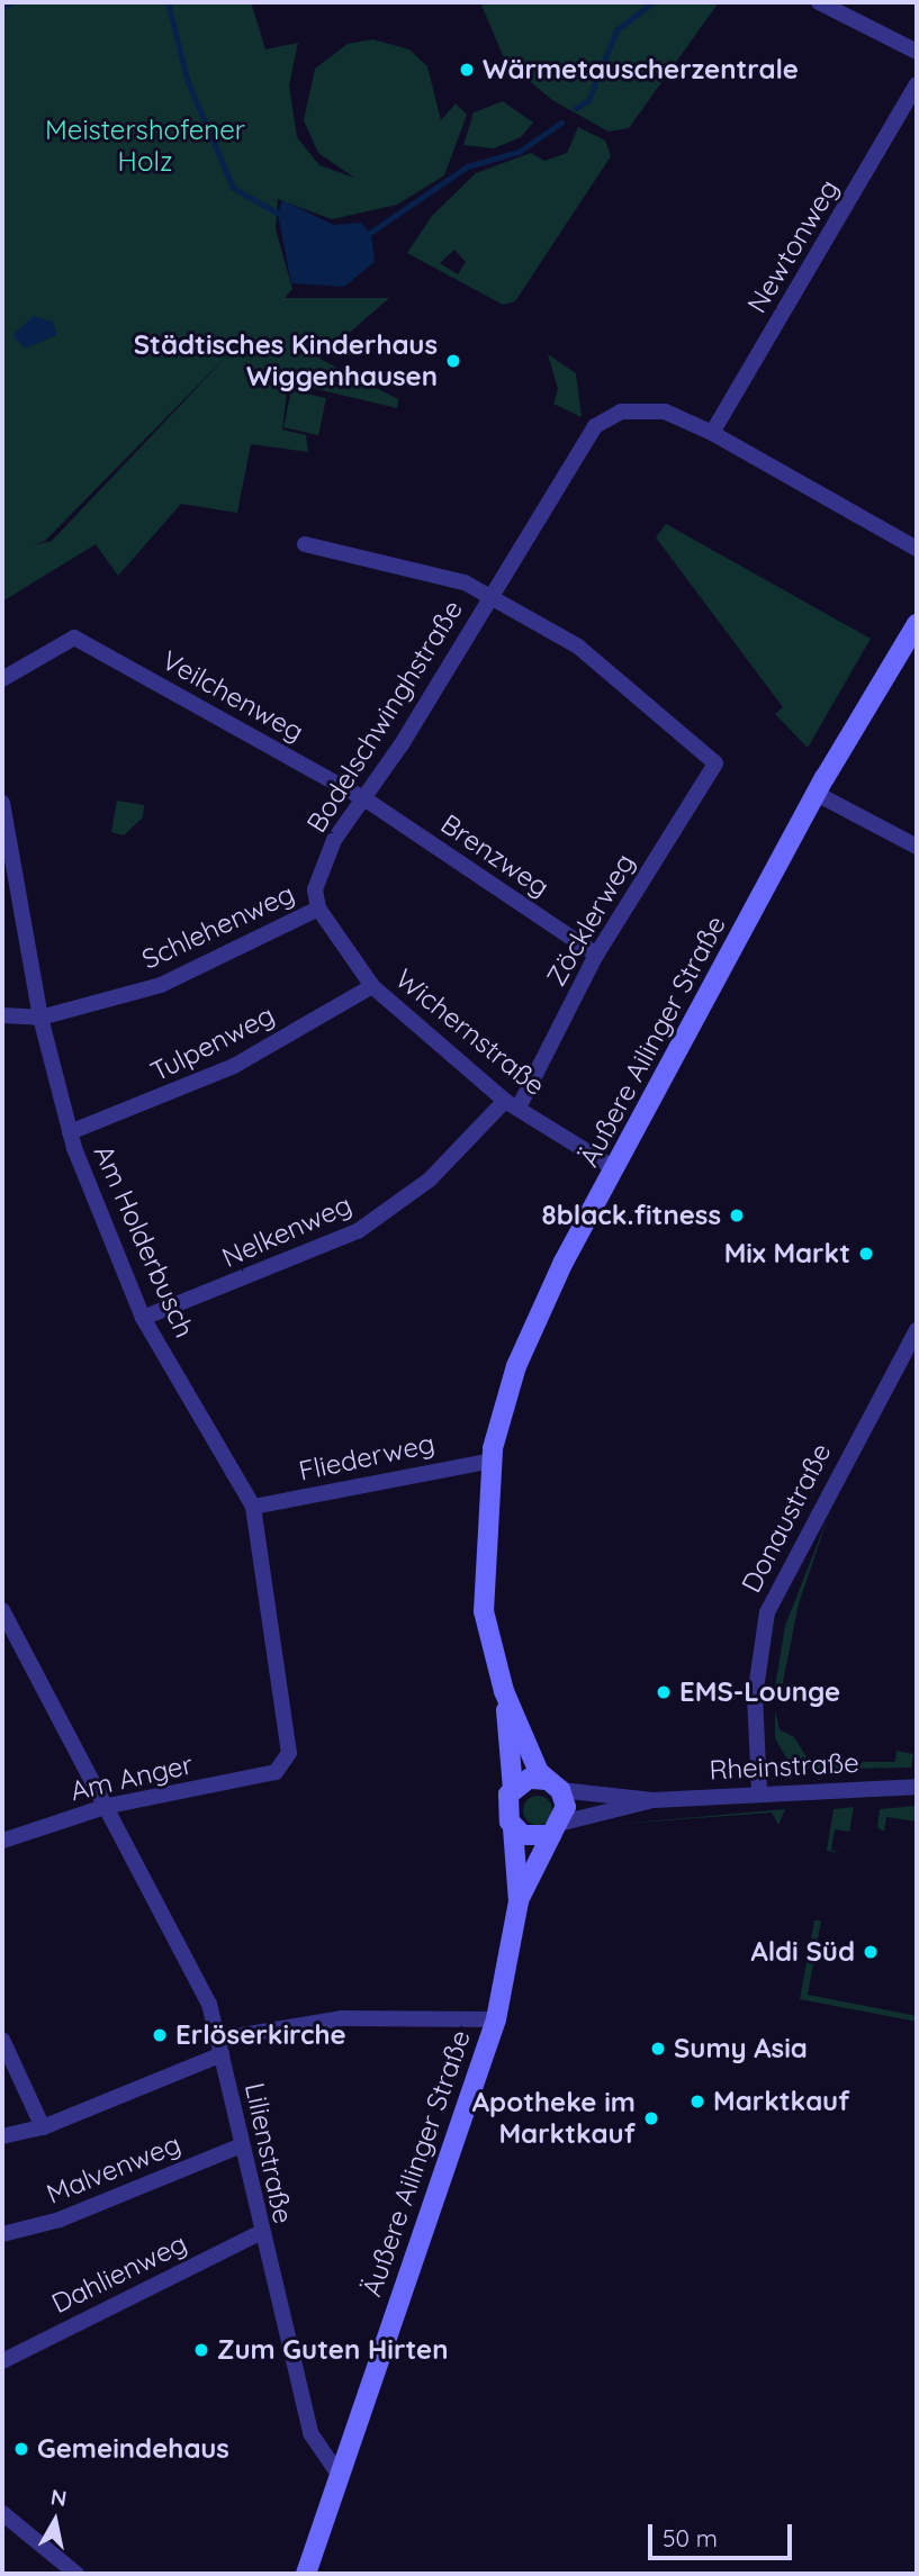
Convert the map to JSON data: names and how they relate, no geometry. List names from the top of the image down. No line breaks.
{"streets":{"main road":["Äußere Ailinger Straße"],"street":["Newtonweg","Veilchenweg","Bodelschwinghstraße","Brenzweg","Zöcklerweg","Schlehenweg","Wichernstraße","Tulpenweg","Nelkenweg","Am Holderbusch","Fliederweg","Donaustraße","Rheinstraße","Am Anger","Lilienstraße","Malvenweg","Dahlienweg"]},"crossings":[["Newtonweg","Bodelschwinghstraße"],["Veilchenweg","Bodelschwinghstraße"],["Veilchenweg","Brenzweg"],["Bodelschwinghstraße","Brenzweg"],["Bodelschwinghstraße","Zöcklerweg"],["Bodelschwinghstraße","Schlehenweg"],["Bodelschwinghstraße","Wichernstraße"],["Brenzweg","Zöcklerweg"],["Zöcklerweg","Wichernstraße"],["Zöcklerweg","Nelkenweg"],["Schlehenweg","Wichernstraße"],["Schlehenweg","Am Holderbusch"],["Wichernstraße","Äußere Ailinger Straße"],["Wichernstraße","Tulpenweg"],["Wichernstraße","Nelkenweg"],["Äußere Ailinger Straße","Fliederweg"],["Äußere Ailinger Straße","Rheinstraße"],["Äußere Ailinger Straße","Lilienstraße"],["Tulpenweg","Am Holderbusch"],["Nelkenweg","Am Holderbusch"],["Am Holderbusch","Fliederweg"],["Am Holderbusch","Am Anger"],["Donaustraße","Rheinstraße"],["Am Anger","Lilienstraße"],["Lilienstraße","Malvenweg"],["Lilienstraße","Dahlienweg"]],"parks":["Meistershofener Holz"],"places":["Wärmetauscherzentrale","Städtisches Kinderhaus Wiggenhausen","8black.fitness","Mix Markt","EMS-Lounge","Aldi Süd","Erlöserkirche","Sumy Asia","Marktkauf","Apotheke im Marktkauf","Zum Guten Hirten","Gemeindehaus"],"scale_bar":"50 m","north":"top"}
